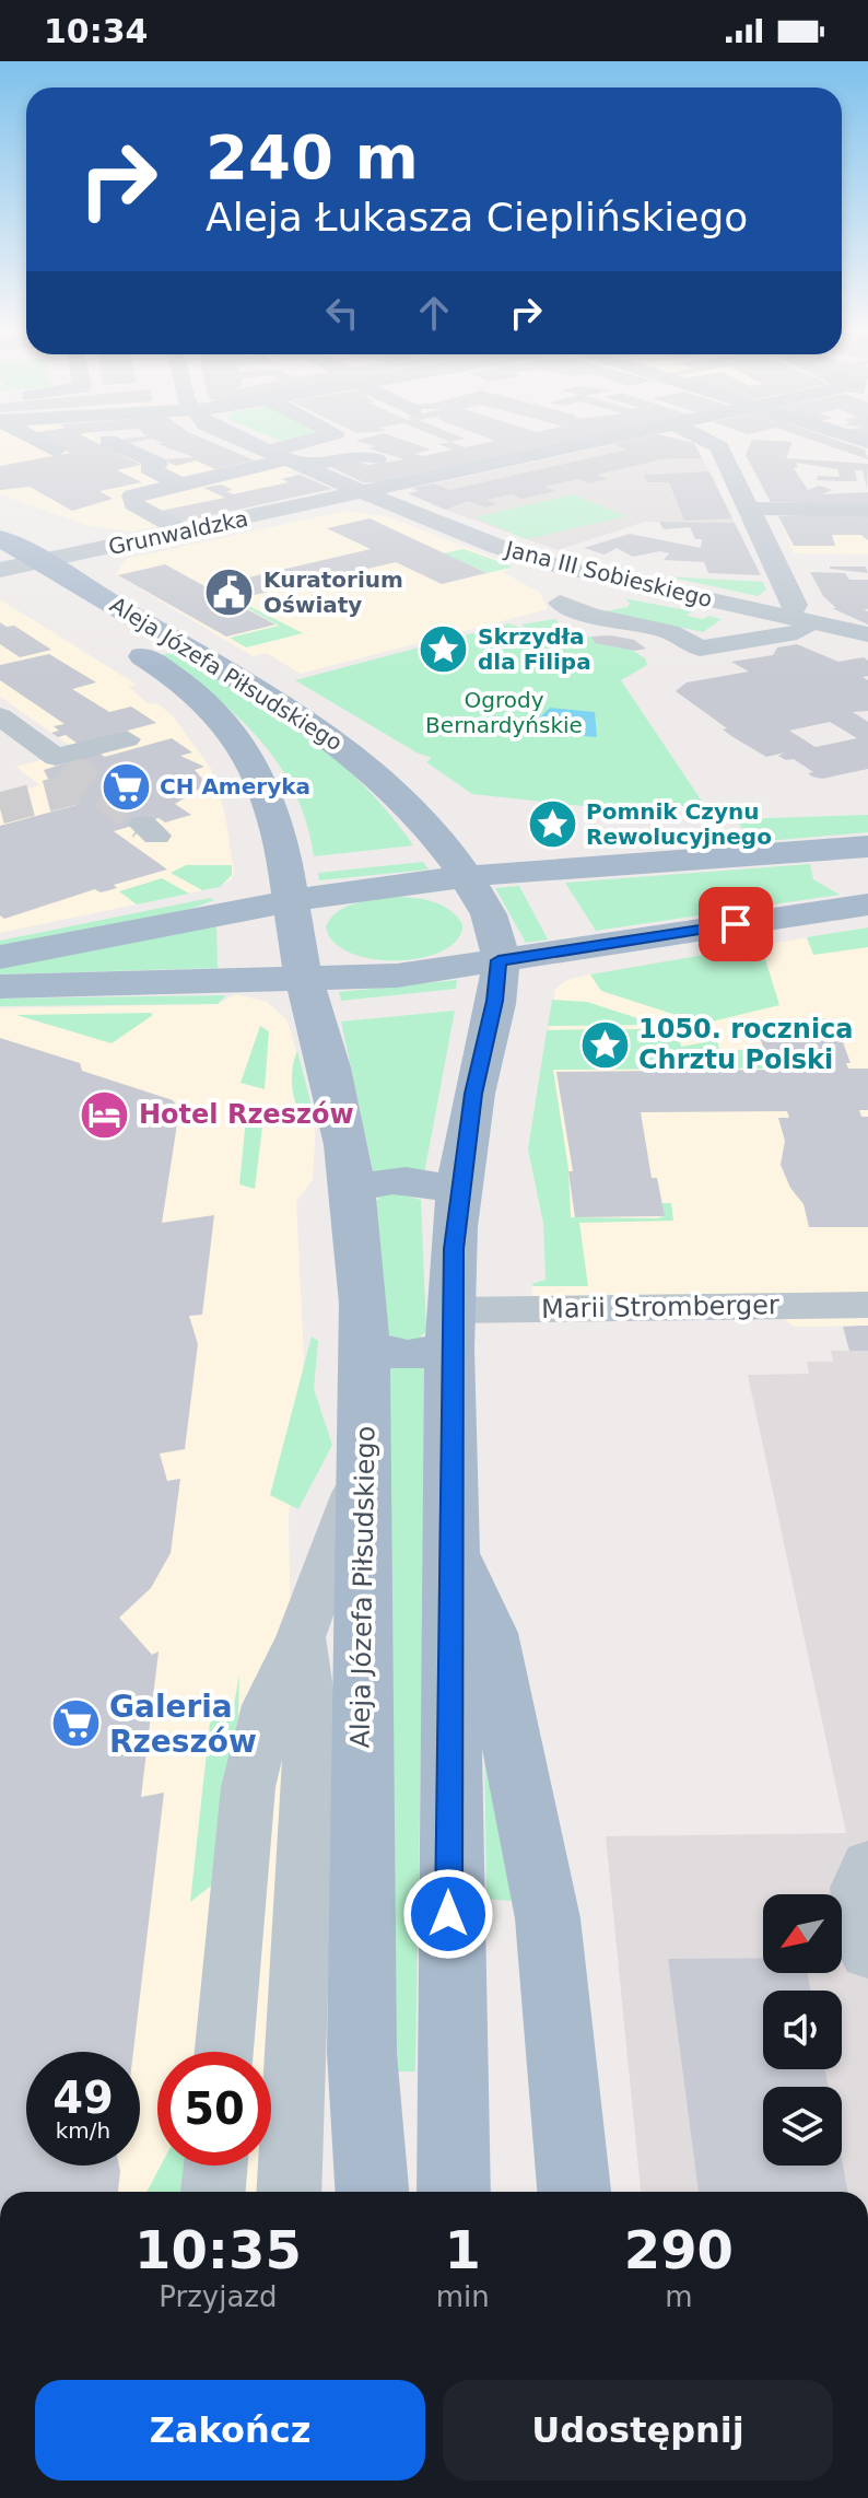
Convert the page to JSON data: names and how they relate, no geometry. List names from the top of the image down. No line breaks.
{"streets":{"main road":["Aleja Józefa Piłsudskiego"],"street":["Grunwaldzka","Jana III Sobieskiego","Marii Stromberger"]},"crossings":[["Grunwaldzka","Jana III Sobieskiego"],["Grunwaldzka","Aleja Józefa Piłsudskiego"]],"parks":["Ogrody Bernardyńskie"],"places":{"public building":["Kuratorium Oświaty"],"place":["Skrzydła dla Filipa","Pomnik Czynu Rewolucyjnego","1050. rocznica Chrztu Polski"],"supermarket":["CH Ameryka","Galeria Rzeszów"],"hotel":["Hotel Rzeszów"]},"north":"bottom left","page":{"status":"10:34","turn":["240 m","Aleja Łukasza Cieplińskiego"],"speed":"49 km/h","limit":"50","eta":["10:35","Przyjazd","1","min","290","m"],"buttons":["Zakończ","Udostępnij"]}}
